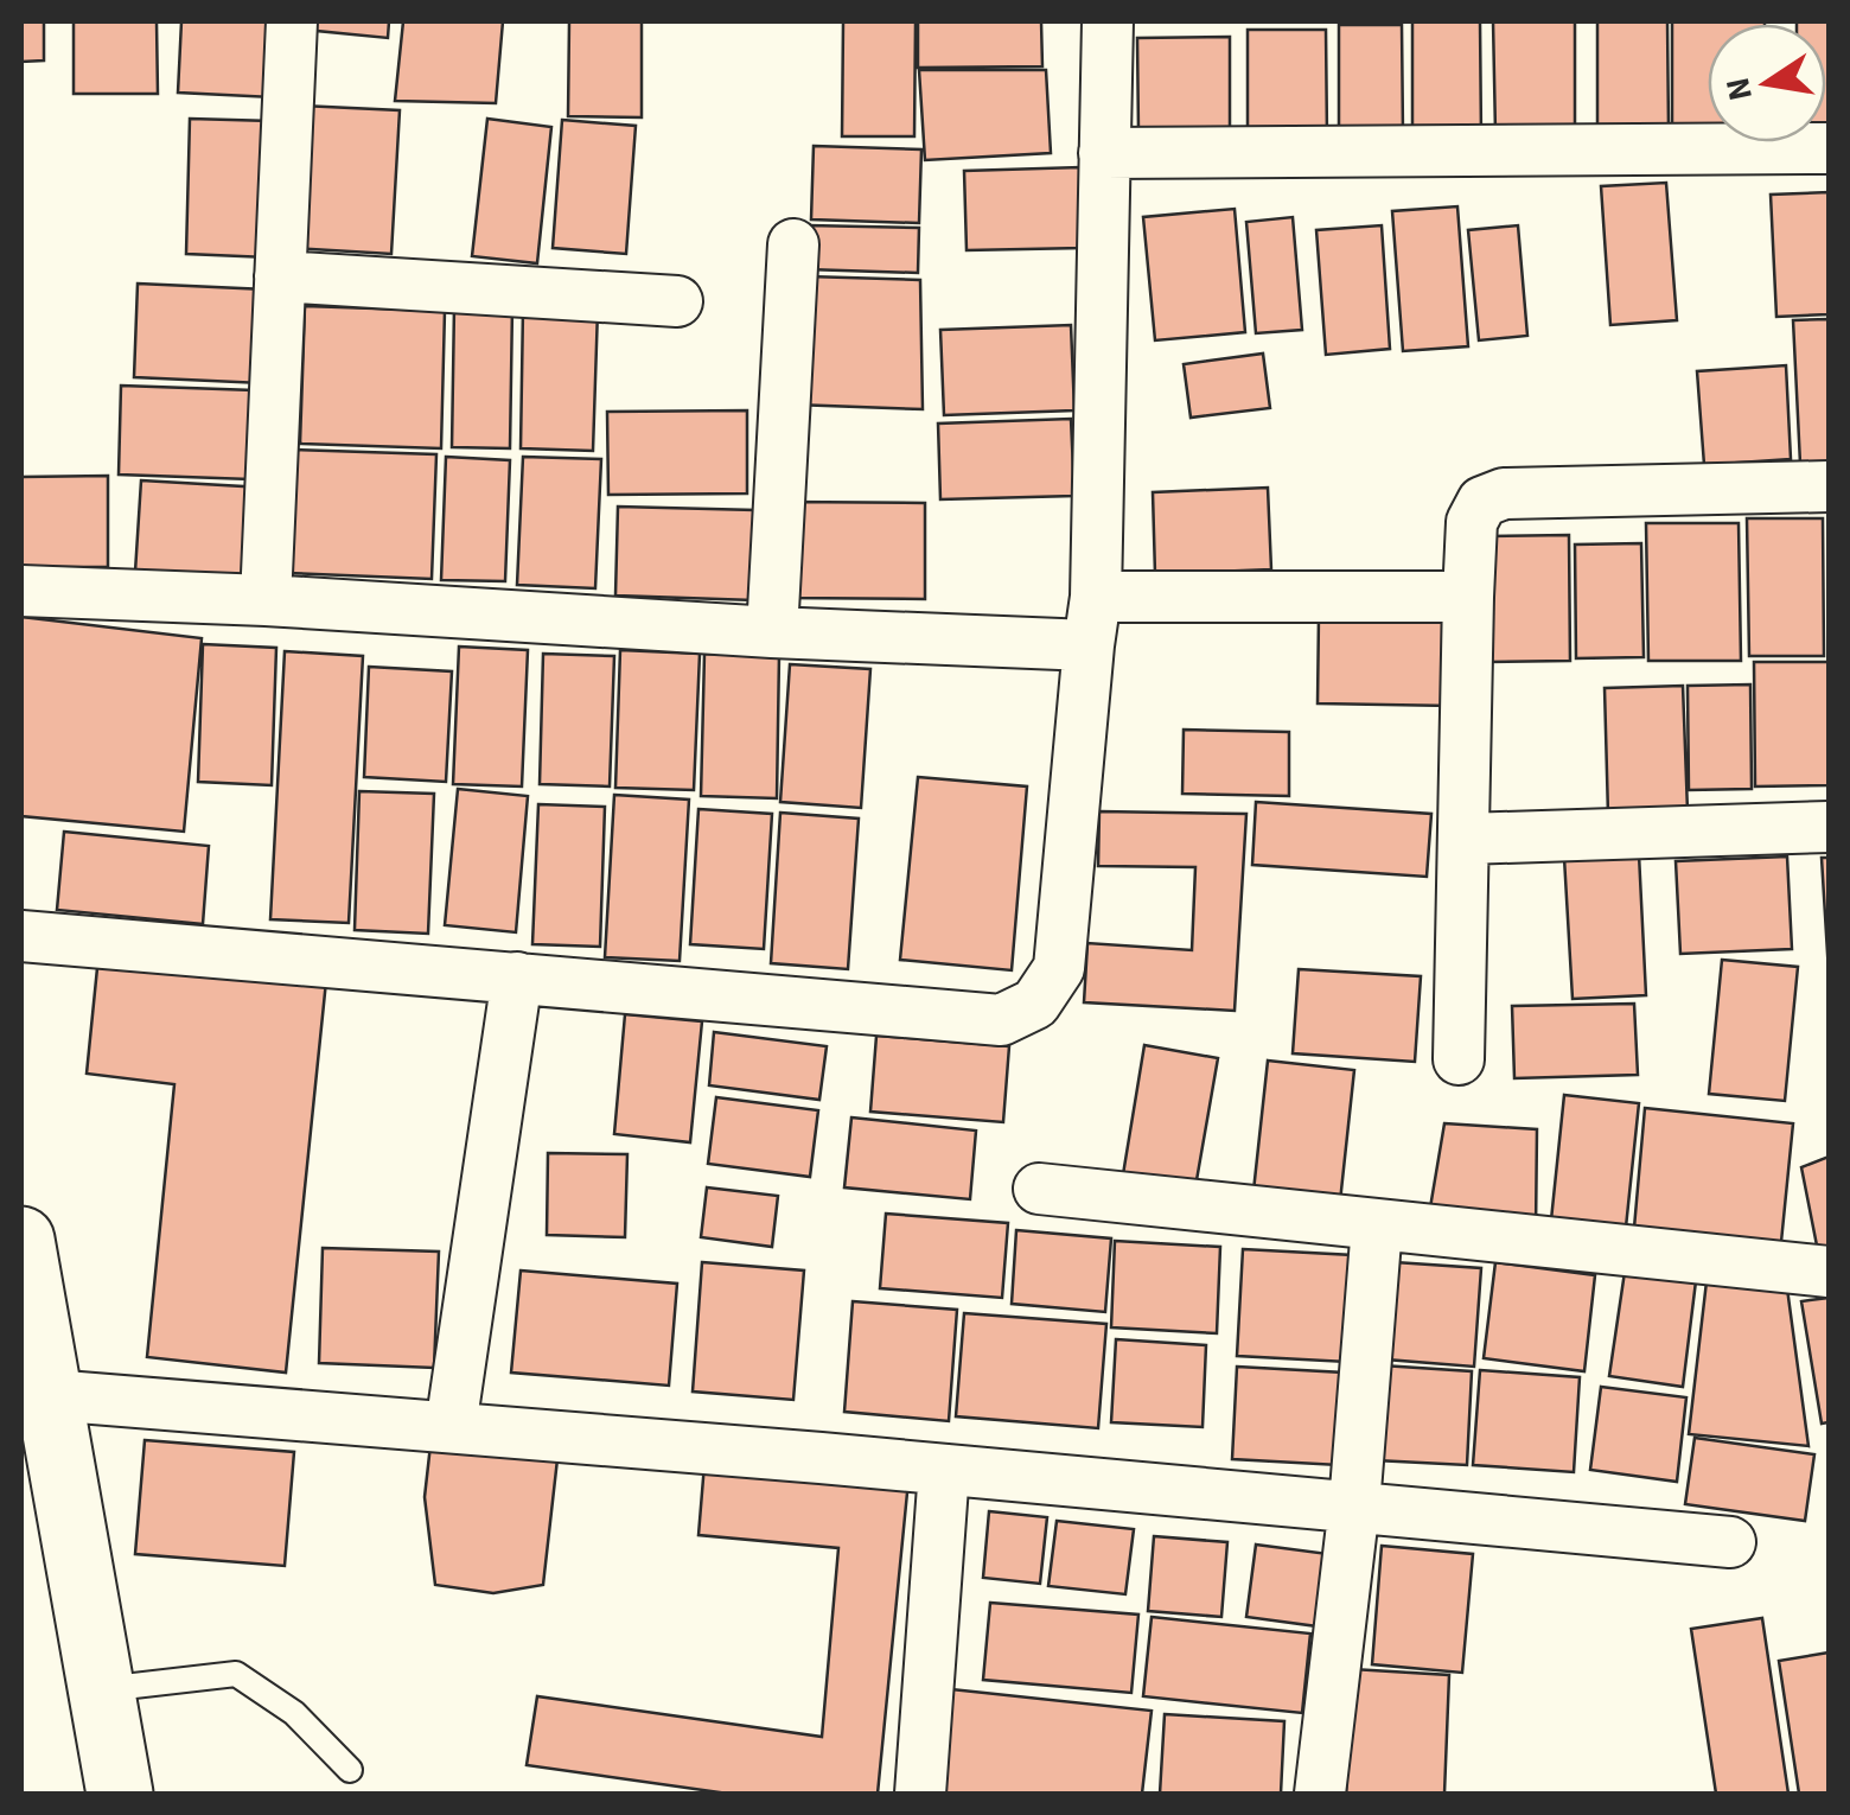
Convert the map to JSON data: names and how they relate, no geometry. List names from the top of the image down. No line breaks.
{"north":"left"}
